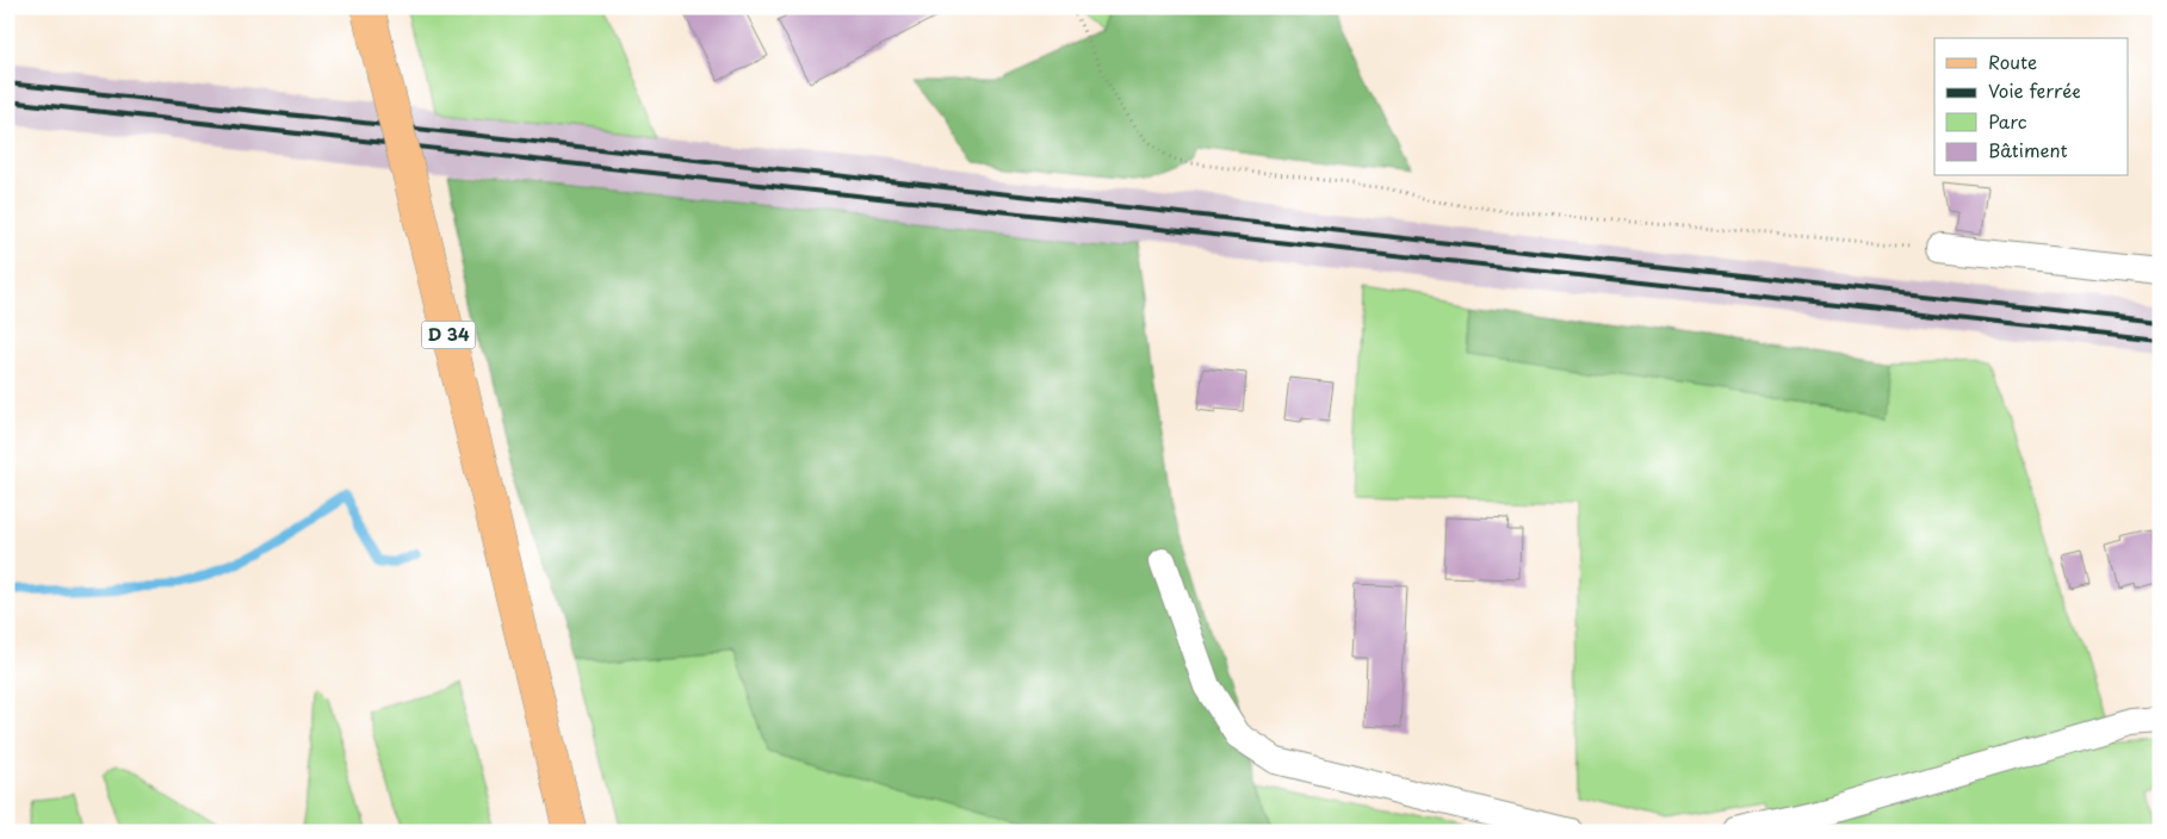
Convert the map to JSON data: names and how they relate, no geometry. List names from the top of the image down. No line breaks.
{"streets":{"main road":["D 34"]},"legend":["Route","Voie ferrée","Parc","Bâtiment"]}
